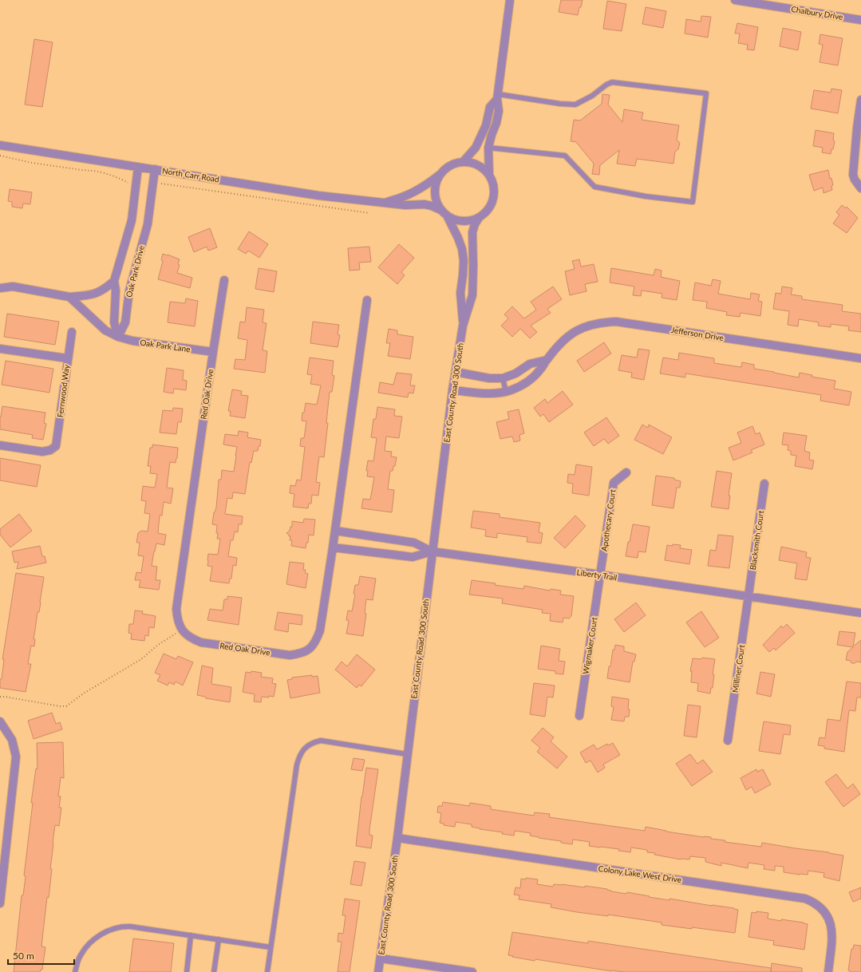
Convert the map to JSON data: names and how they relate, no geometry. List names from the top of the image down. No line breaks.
{"streets":{"street":["Chalbury Drive","North Carr Road","Oak Park Drive","Jefferson Drive","Oak Park Lane","Fernwood Way","East County Road 300 South","Red Oak Drive","Apothecary Court","Blacksmith Court","Liberty Trail","Wigmaker Court","Milliner Court","Colony Lake West Drive"]},"crossings":[["North Carr Road","Oak Park Drive"],["North Carr Road","East County Road 300 South"],["Oak Park Drive","Oak Park Lane"],["Jefferson Drive","East County Road 300 South"],["Oak Park Lane","Red Oak Drive"],["East County Road 300 South","Liberty Trail"],["East County Road 300 South","Colony Lake West Drive"],["Red Oak Drive","Liberty Trail"],["Apothecary Court","Liberty Trail"],["Apothecary Court","Wigmaker Court"],["Blacksmith Court","Liberty Trail"],["Blacksmith Court","Milliner Court"],["Liberty Trail","Wigmaker Court"],["Liberty Trail","Milliner Court"]],"scale_bar":"50 m"}
